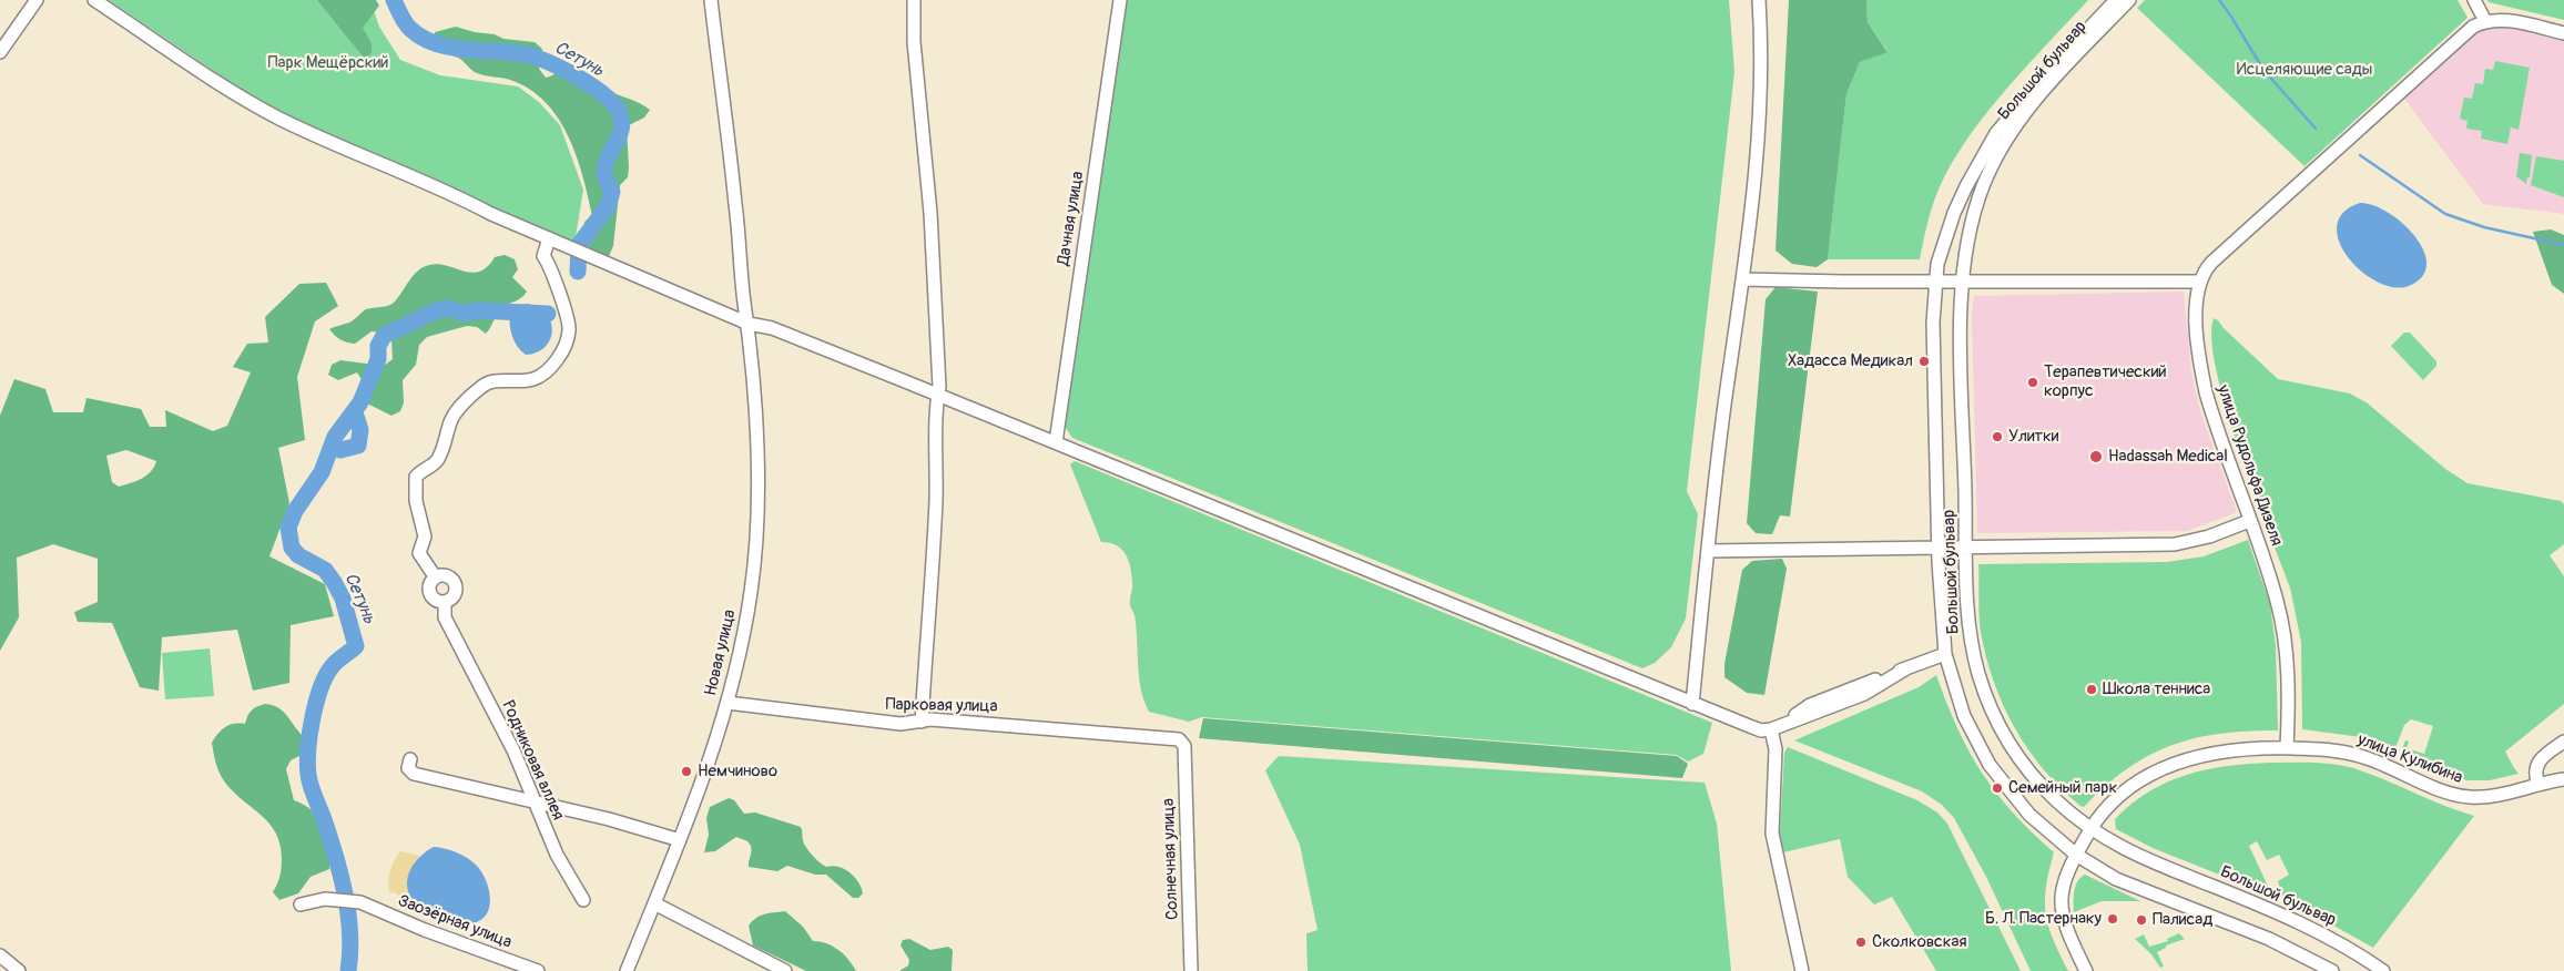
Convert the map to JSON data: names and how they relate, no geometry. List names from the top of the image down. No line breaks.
{"streets":{"street":["Большой бульвар","Дачная улица","улица Рудольфа Дизеля","Новая улица","Парковая улица","улица Кулибина","Родниковая аллея","Солнечная улица","Заозёрная улица"]},"crossings":[["Большой бульвар","улица Кулибина"],["улица Рудольфа Дизеля","улица Кулибина"],["Новая улица","Парковая улица"],["Парковая улица","Солнечная улица"]],"water":["Сетунь"],"parks":["Парк Мещёрский","Исцеляющие сады"],"places":["Хадасса Медикал","Терапевтический корпус","Улитки","Hadassah Medical","Школа тенниса","Немчиново","Семейный парк","Б. Л. Пастернаку","Палисад","Сколковская"]}
